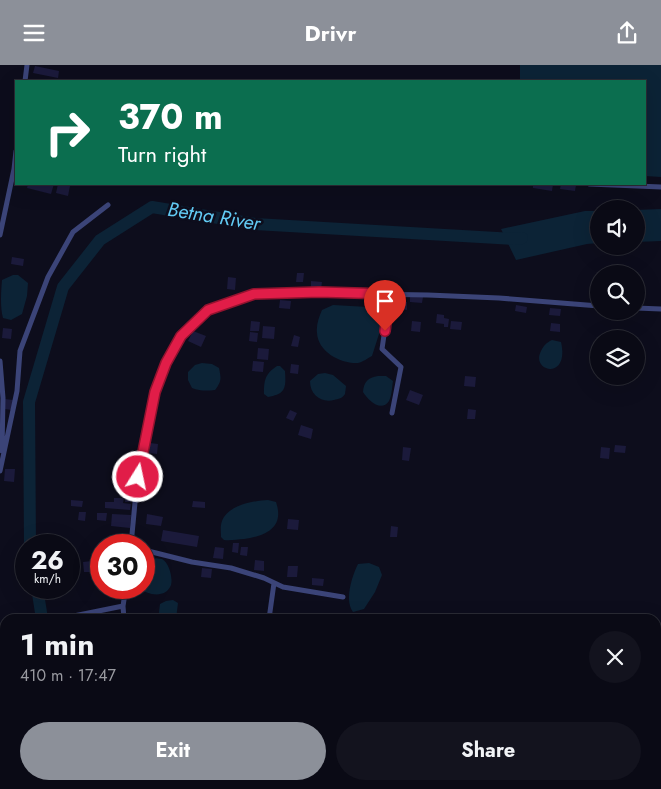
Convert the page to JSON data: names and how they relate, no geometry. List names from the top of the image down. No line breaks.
{"water":["Betna River"],"page":{"header":"Drivr","turn":["370 m","Turn right"],"speed":"26 km/h","limit":"30","heading":["1 min","410 m · 17:47"],"buttons":["Exit","Share"]}}
